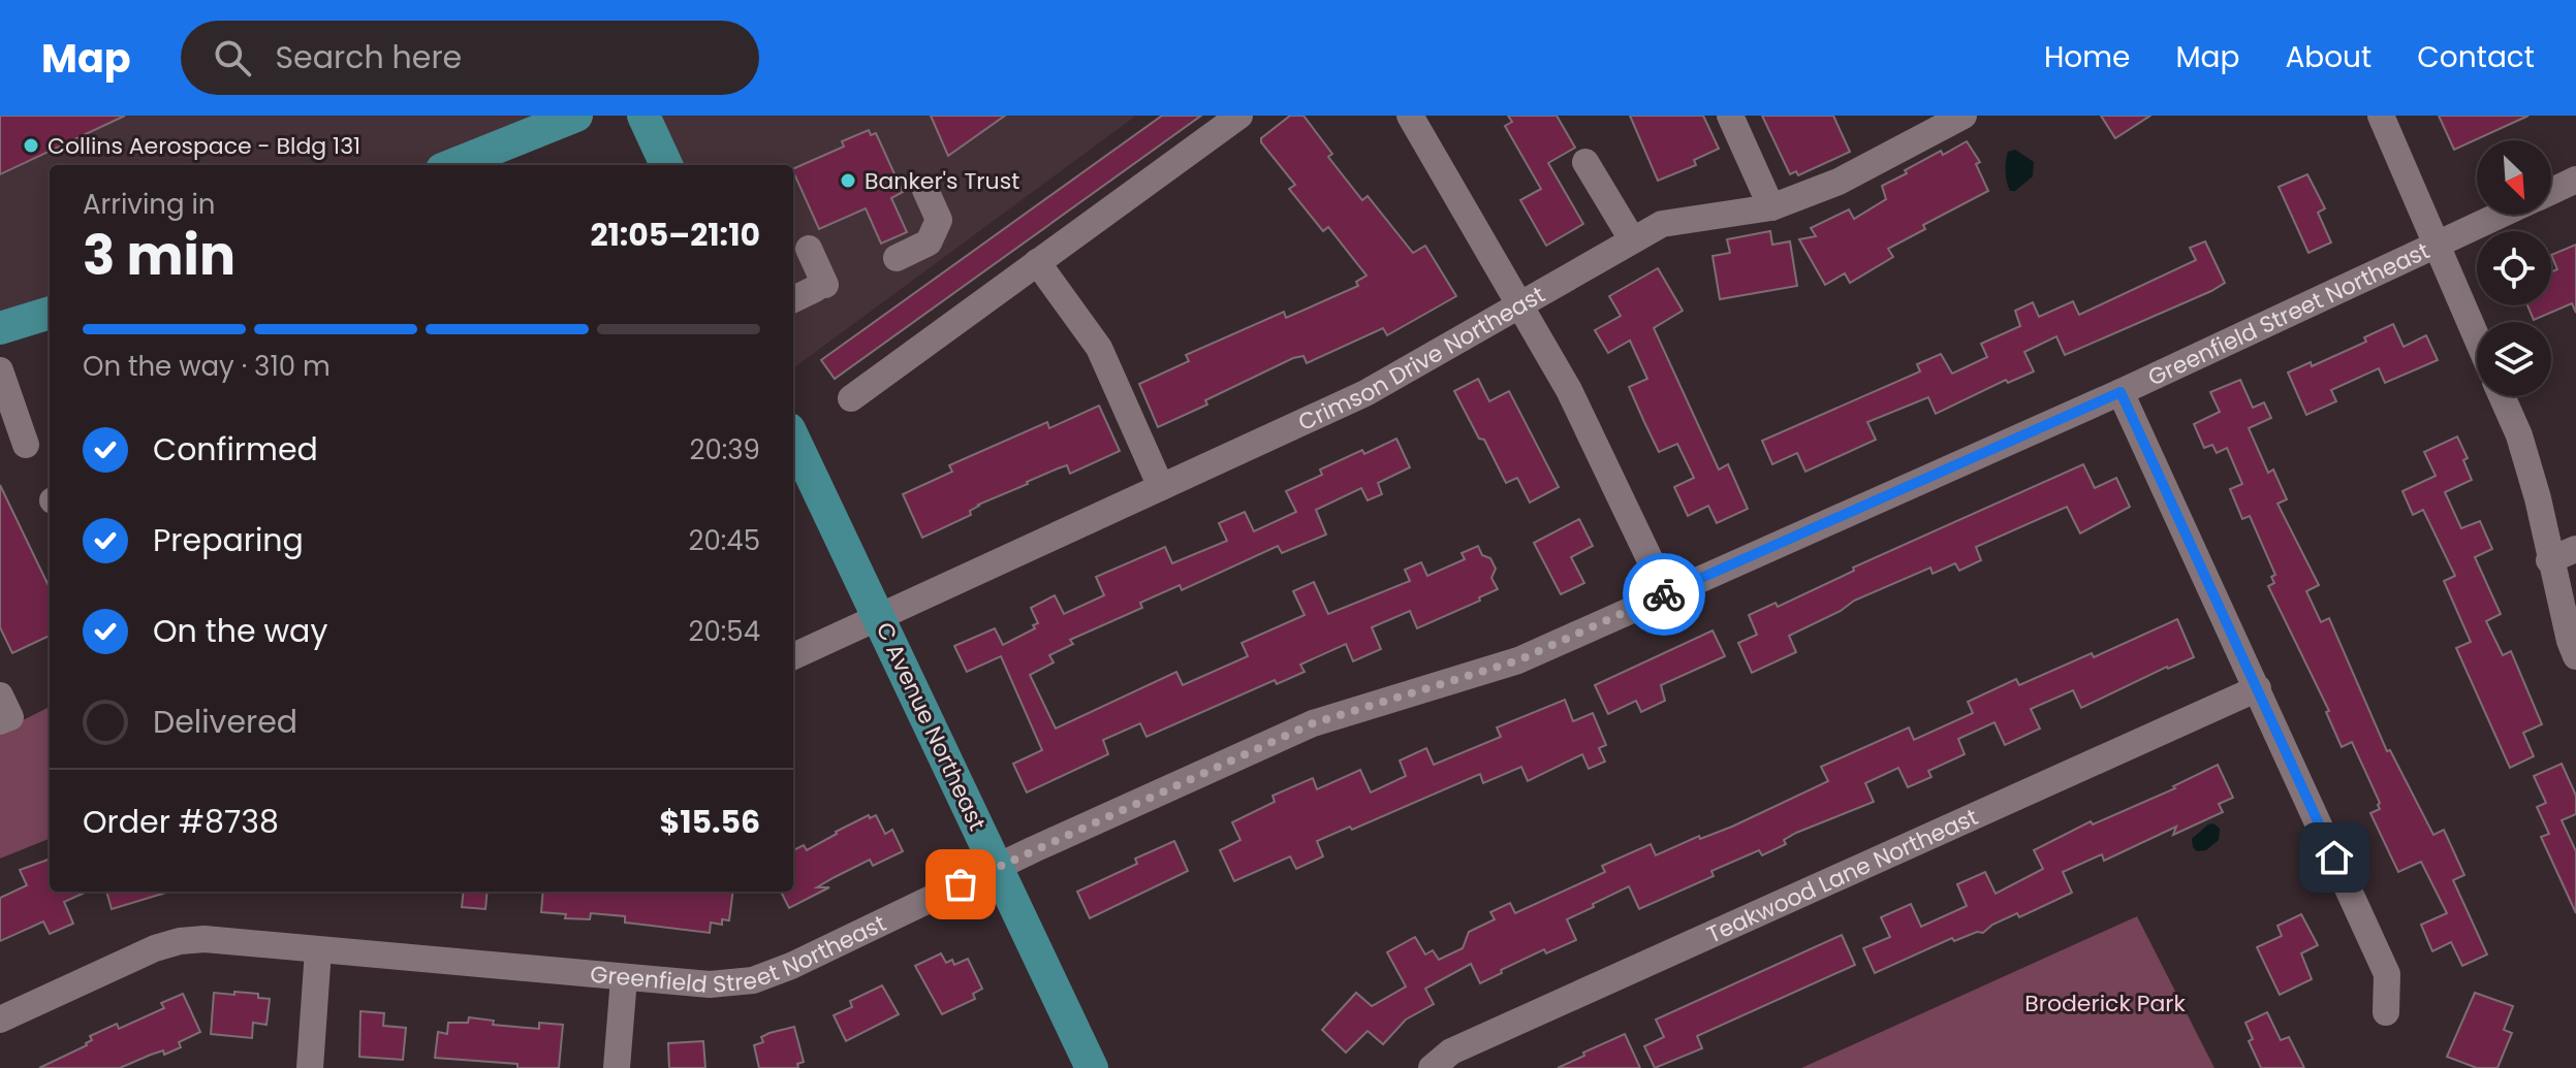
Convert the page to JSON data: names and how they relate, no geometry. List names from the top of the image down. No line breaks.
{"streets":{"main road":["C Avenue Northeast"],"street":["Greenfield Street Northeast","Crimson Drive Northeast","Teakwood Lane Northeast"]},"crossings":[["Greenfield Street Northeast","C Avenue Northeast"],["Crimson Drive Northeast","C Avenue Northeast"]],"parks":["Broderick Park"],"places":["Collins Aerospace - Bldg 131","Banker's Trust"],"north":"bottom right","page":{"header":"Map","search":"Search here","nav":["Home","Map","About","Contact"],"heading":["3 min","Arriving in","21:05–21:10"],"panel":["Order #8738","$15.56"],"bar":"On the way · 310 m","list":[["Confirmed","20:39"],["Preparing","20:45"],["On the way","20:54"],"Delivered"]}}
